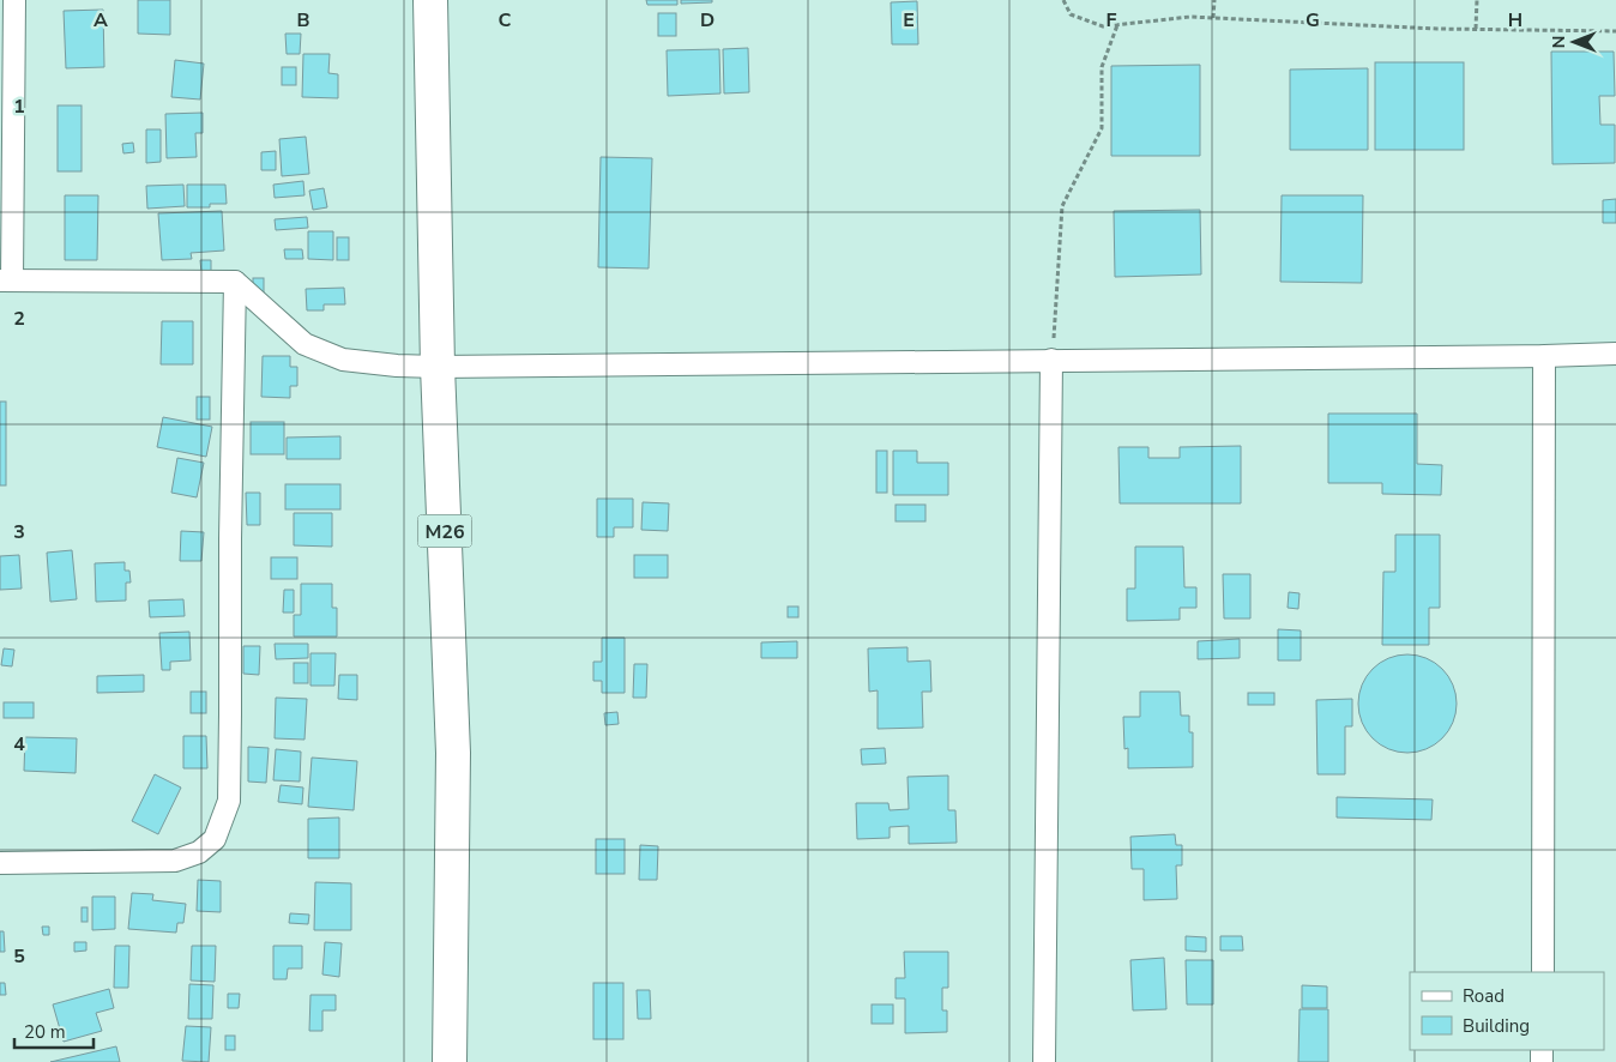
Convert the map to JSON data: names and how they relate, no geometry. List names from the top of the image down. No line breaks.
{"streets":{"main road":["M26"]},"legend":["Road","Building"],"scale_bar":"20 m","north":"left","grid":{"columns":["A","B","C","D","E","F","G","H"],"rows":["1","2","3","4","5"]}}
